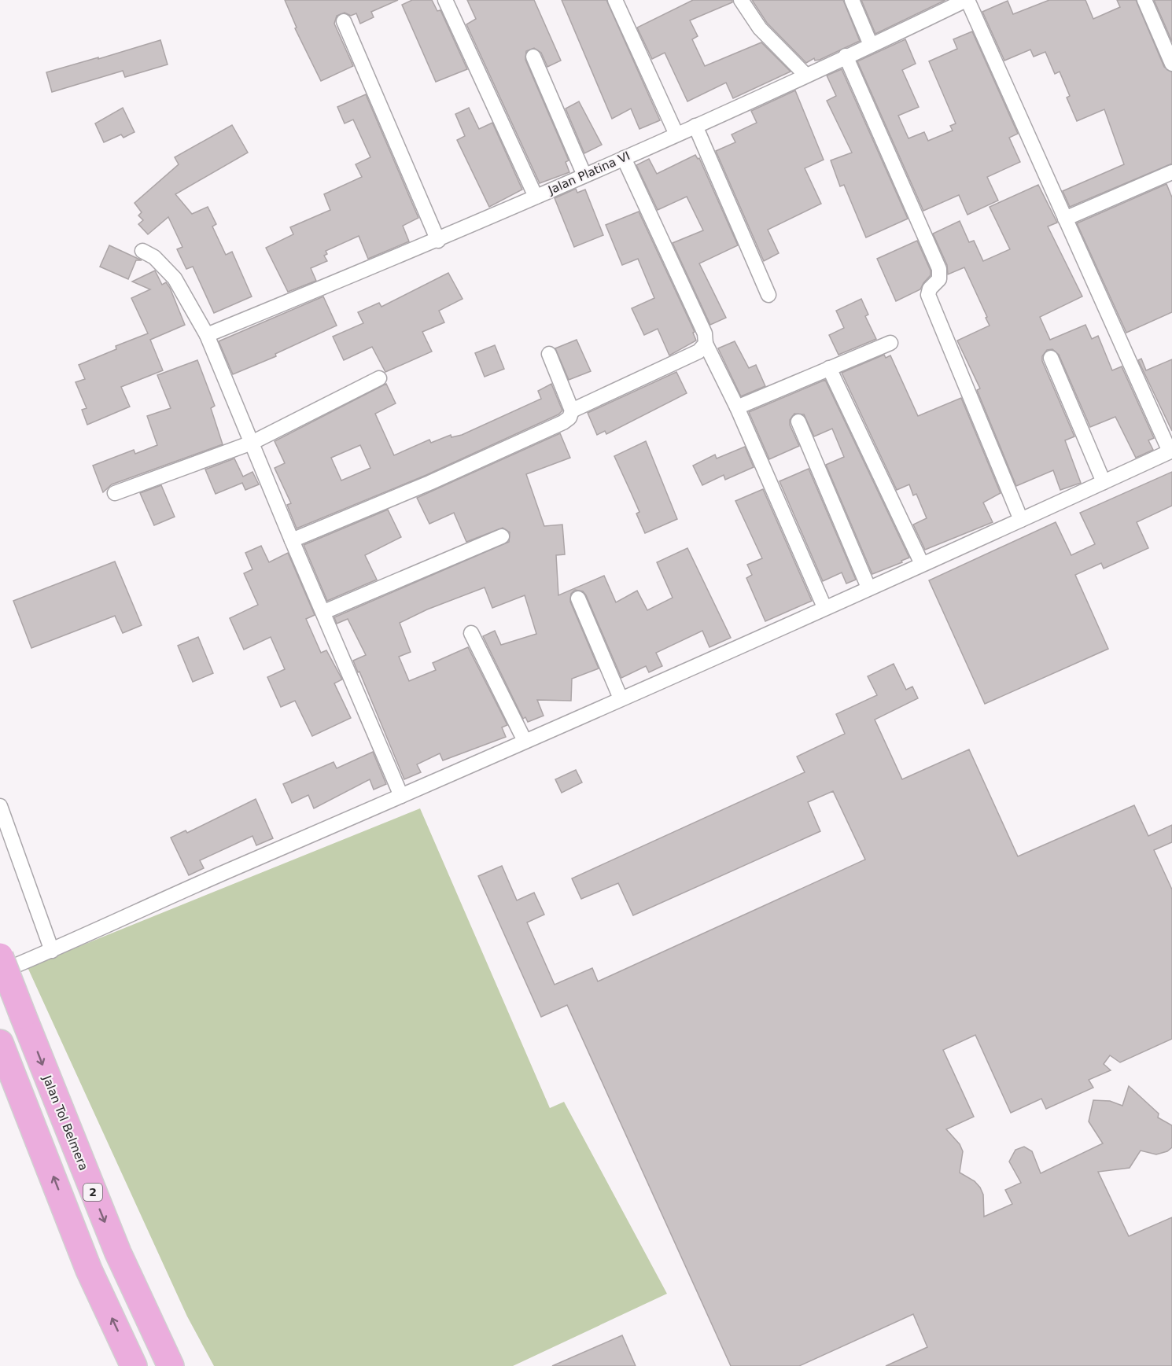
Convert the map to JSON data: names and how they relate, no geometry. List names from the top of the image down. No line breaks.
{"streets":{"highway":["Jalan Tol Belmera","2"],"street":["Jalan Platina VI"]}}
